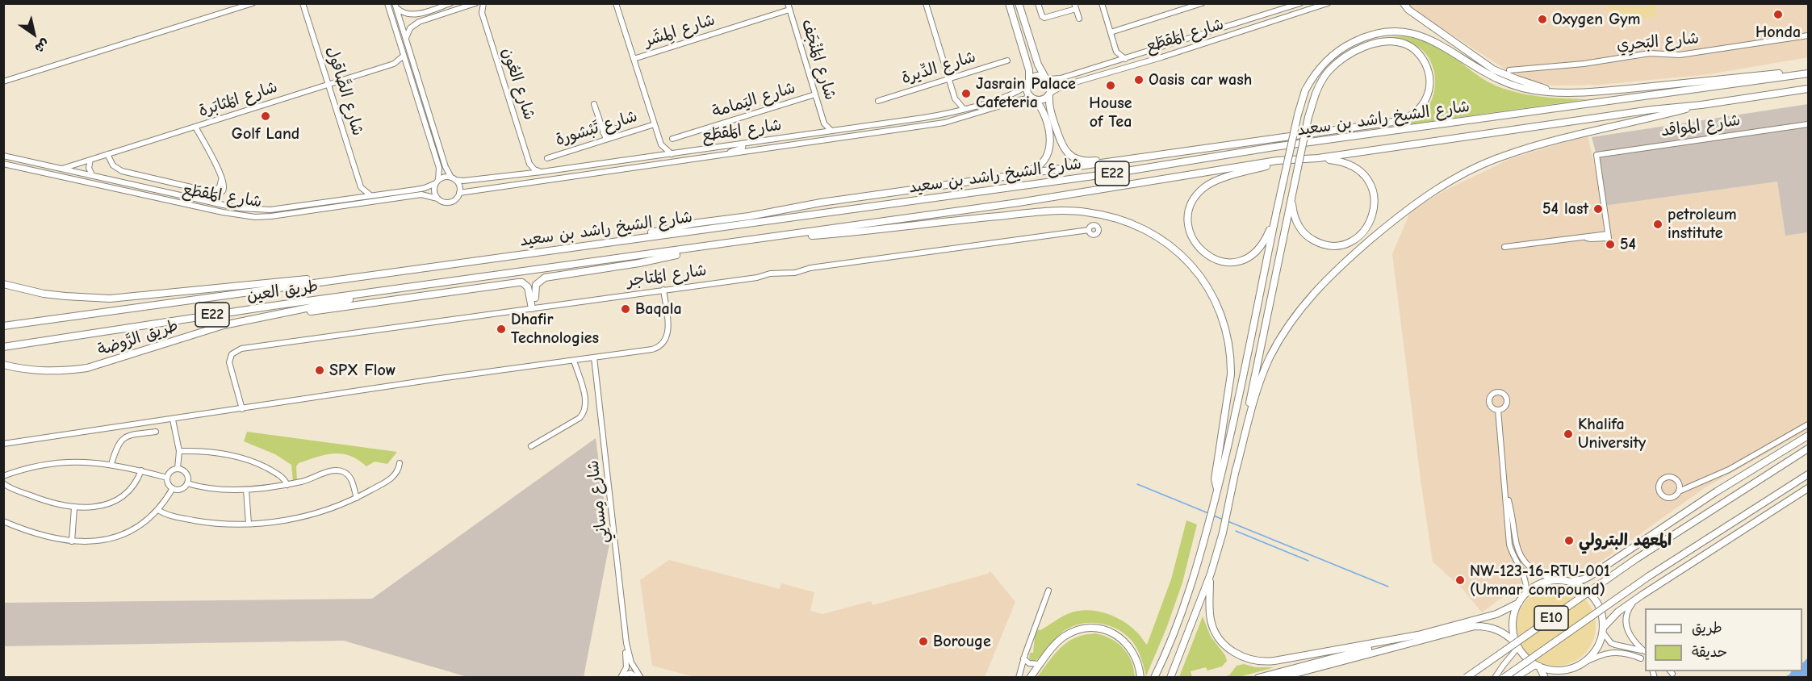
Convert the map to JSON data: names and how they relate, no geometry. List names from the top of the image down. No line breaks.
{"streets":{"highway":["شارع الشيخ راشد بن سعيد","E22","طريق العين","طريق الرَّوضة","E10"],"street":["شارع المِشَر","شارع المَقطَع","شارع البَحرِي","شارع المَنْجَف","شارع الدِّيرة","شارع العُون","شارع الصَّاقول","شارع المُثابَرة","شارع اليَمامة","شارع المواقد","شارع تَبْشورة","شارع المُتاجر","شارع مِسانِي"]},"crossings":[["شارع المِشَر","شارع المَنْجَف"],["شارع المَقطَع","شارع المَنْجَف"],["شارع المَقطَع","شارع المُثابَرة"],["شارع المَنْجَف","شارع اليَمامة"],["شارع الصَّاقول","شارع المُثابَرة"],["شارع الشيخ راشد بن سعيد","طريق العين"],["شارع الشيخ راشد بن سعيد","طريق الرَّوضة"],["طريق العين","طريق الرَّوضة"]],"places":["Honda","Oxygen Gym","Oasis car wash","House of Tea","Jasrain Palace Cafeteria","Golf Land","54 last","petroleum institute","54","Baqala","Dhafir Technologies","SPX Flow","Khalifa University","المعهد البترولي","NW-123-16-RTU-001 (Umnar compound)","Borouge"],"legend":["طريق","حديقة"],"north":"bottom right"}
